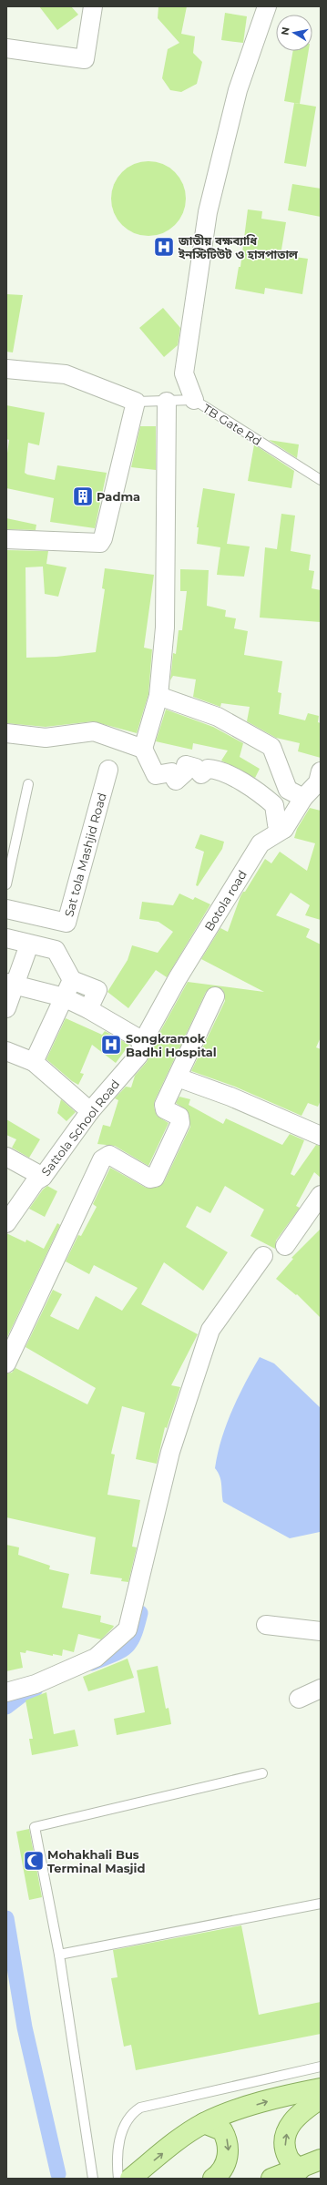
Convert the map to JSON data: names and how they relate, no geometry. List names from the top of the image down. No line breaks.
{"streets":{"street":["Sat tola Mashjid Road","Botola road","Sattola School Road"],"lane":["TB Gate Rd"]},"crossings":[["Botola road","Sattola School Road"]],"places":{"hospital":["জাতীয় বক্ষব্যাধি ইনস্টিটিউট ও হাসপাতাল","Songkramok Badhi Hospital"],"building":["Padma"],"mosque":["Mohakhali Bus Terminal Masjid"]},"north":"left"}
